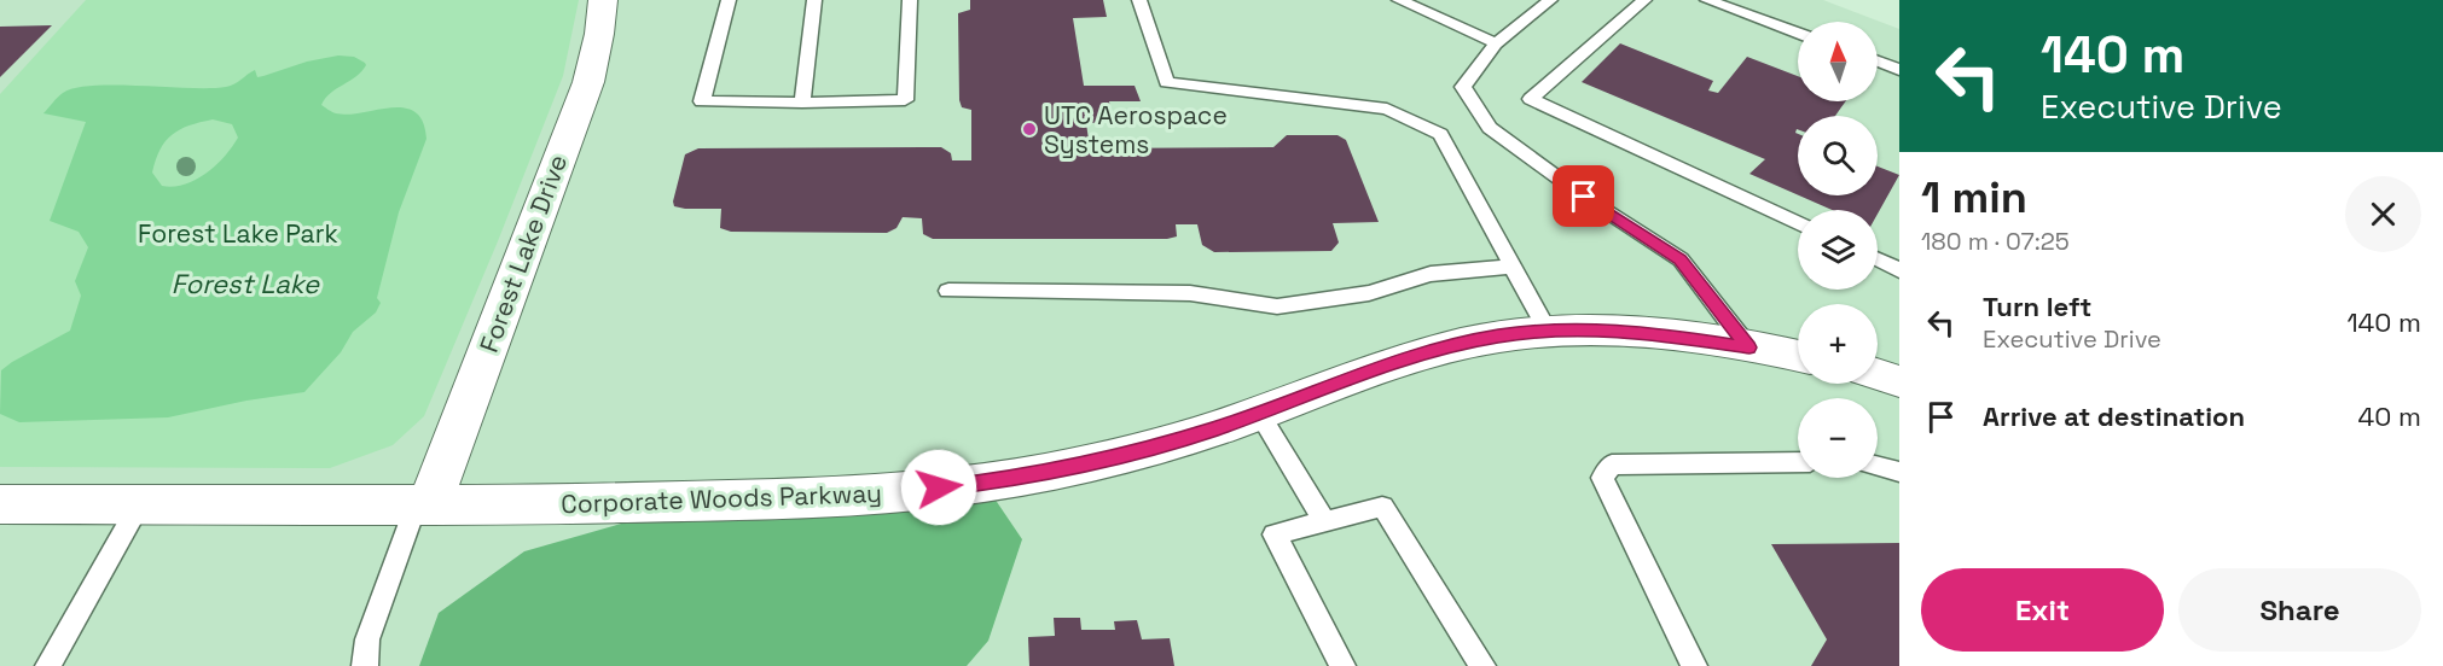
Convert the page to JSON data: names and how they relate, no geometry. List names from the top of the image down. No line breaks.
{"streets":{"street":["Forest Lake Drive","Corporate Woods Parkway"]},"crossings":[["Forest Lake Drive","Corporate Woods Parkway"]],"water":["Forest Lake"],"parks":["Forest Lake Park"],"places":["UTC Aerospace Systems"],"north":"top","page":{"turn":["140 m","Executive Drive"],"map_buttons":["+","−"],"heading":["1 min","180 m · 07:25"],"list":[{"name":"Turn left","note":"Executive Drive","value":"140 m"},{"name":"Arrive at destination","value":"40 m"}],"buttons":["Exit","Share"]}}
